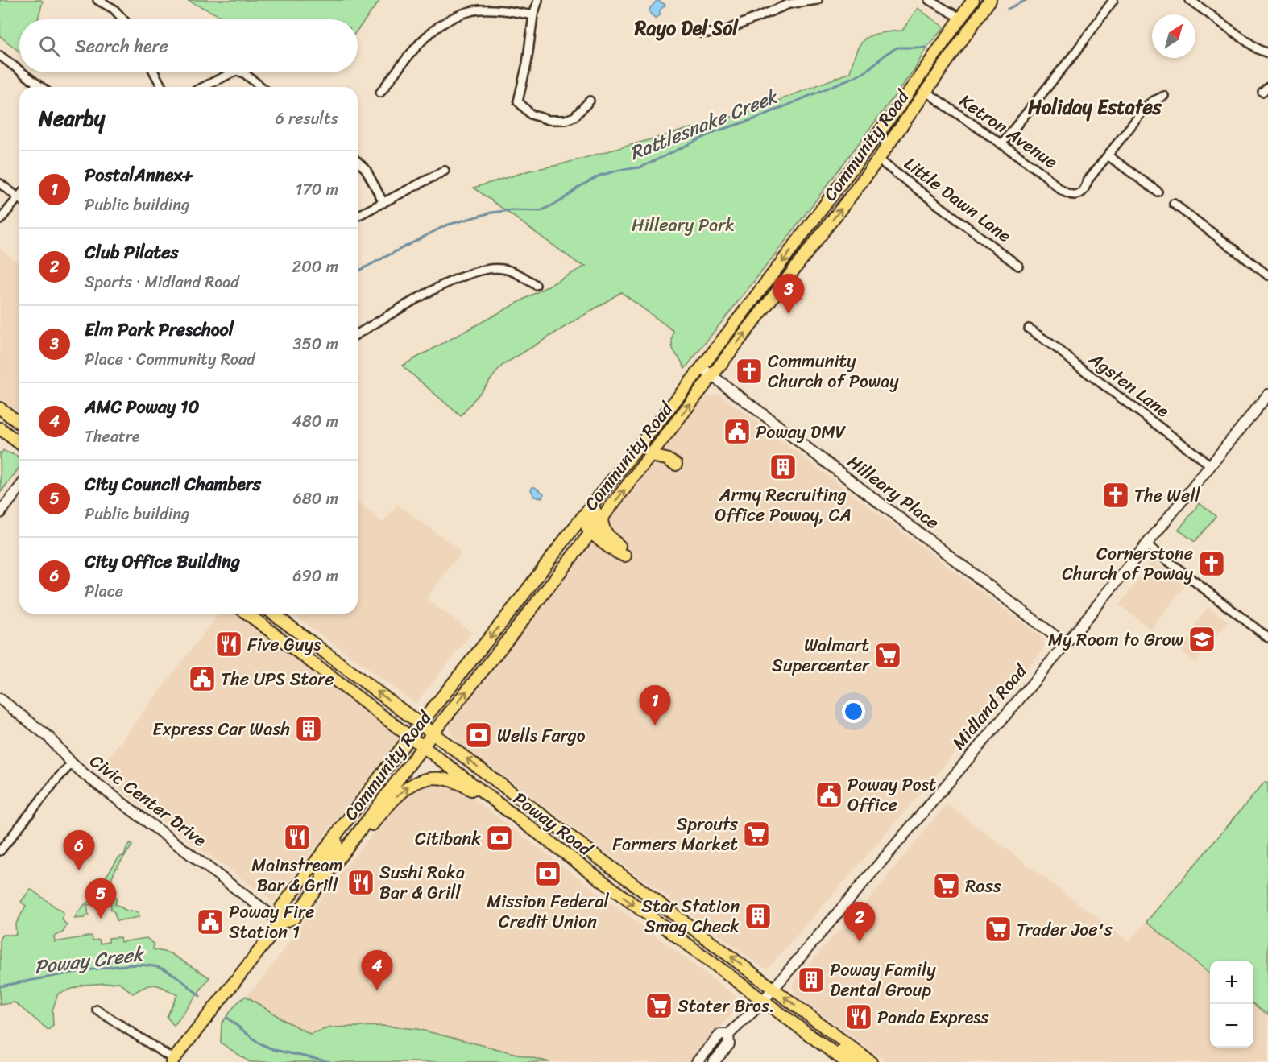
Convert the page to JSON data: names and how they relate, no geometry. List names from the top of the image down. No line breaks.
{"streets":{"main road":["Community Road","Poway Road"],"street":["Ketron Avenue","Little Dawn Lane","Agsten Lane","Hilleary Place","Midland Road","Civic Center Drive"]},"crossings":[["Ketron Avenue","Community Road"],["Community Road","Little Dawn Lane"],["Community Road","Hilleary Place"],["Community Road","Civic Center Drive"],["Community Road","Poway Road"],["Agsten Lane","Midland Road"],["Hilleary Place","Midland Road"],["Midland Road","Poway Road"]],"districts":["Rayo Del Sol","Holiday Estates"],"water":["Rattlesnake Creek","Poway Creek"],"parks":["Hilleary Park"],"places":{"church":["Community Church of Poway","The Well","Cornerstone Church of Poway"],"public building":["Poway DMV","The UPS Store","Poway Post Office","Poway Fire Station 1"],"building":["Army Recruiting Office Poway, CA","Express Car Wash","Star Station Smog Check","Poway Family Dental Group"],"school or university":["My Room to Grow"],"restaurant":["Five Guys","Mainstream Bar & Grill","Sushi Roka Bar & Grill","Panda Express"],"supermarket":["Walmart Supercenter","Sprouts Farmers Market","Ross","Trader Joe's","Stater Bros."],"bank":["Wells Fargo","Citibank","Mission Federal Credit Union"]},"north":"top right","page":{"search":"Search here","heading":["Nearby","6 results"],"list":[{"mark":"1","name":"PostalAnnex+","note":"Public building","value":"170 m"},{"mark":"2","name":"Club Pilates","note":"Sports · Midland Road","value":"200 m"},{"mark":"3","name":"Elm Park Preschool","note":"Place · Community Road","value":"350 m"},{"mark":"4","name":"AMC Poway 10","note":"Theatre","value":"480 m"},{"mark":"5","name":"City Council Chambers","note":"Public building","value":"680 m"},{"mark":"6","name":"City Office Building","note":"Place","value":"690 m"}],"pins":["3","1","6","5","2","4"],"map_buttons":["+","−"]}}
